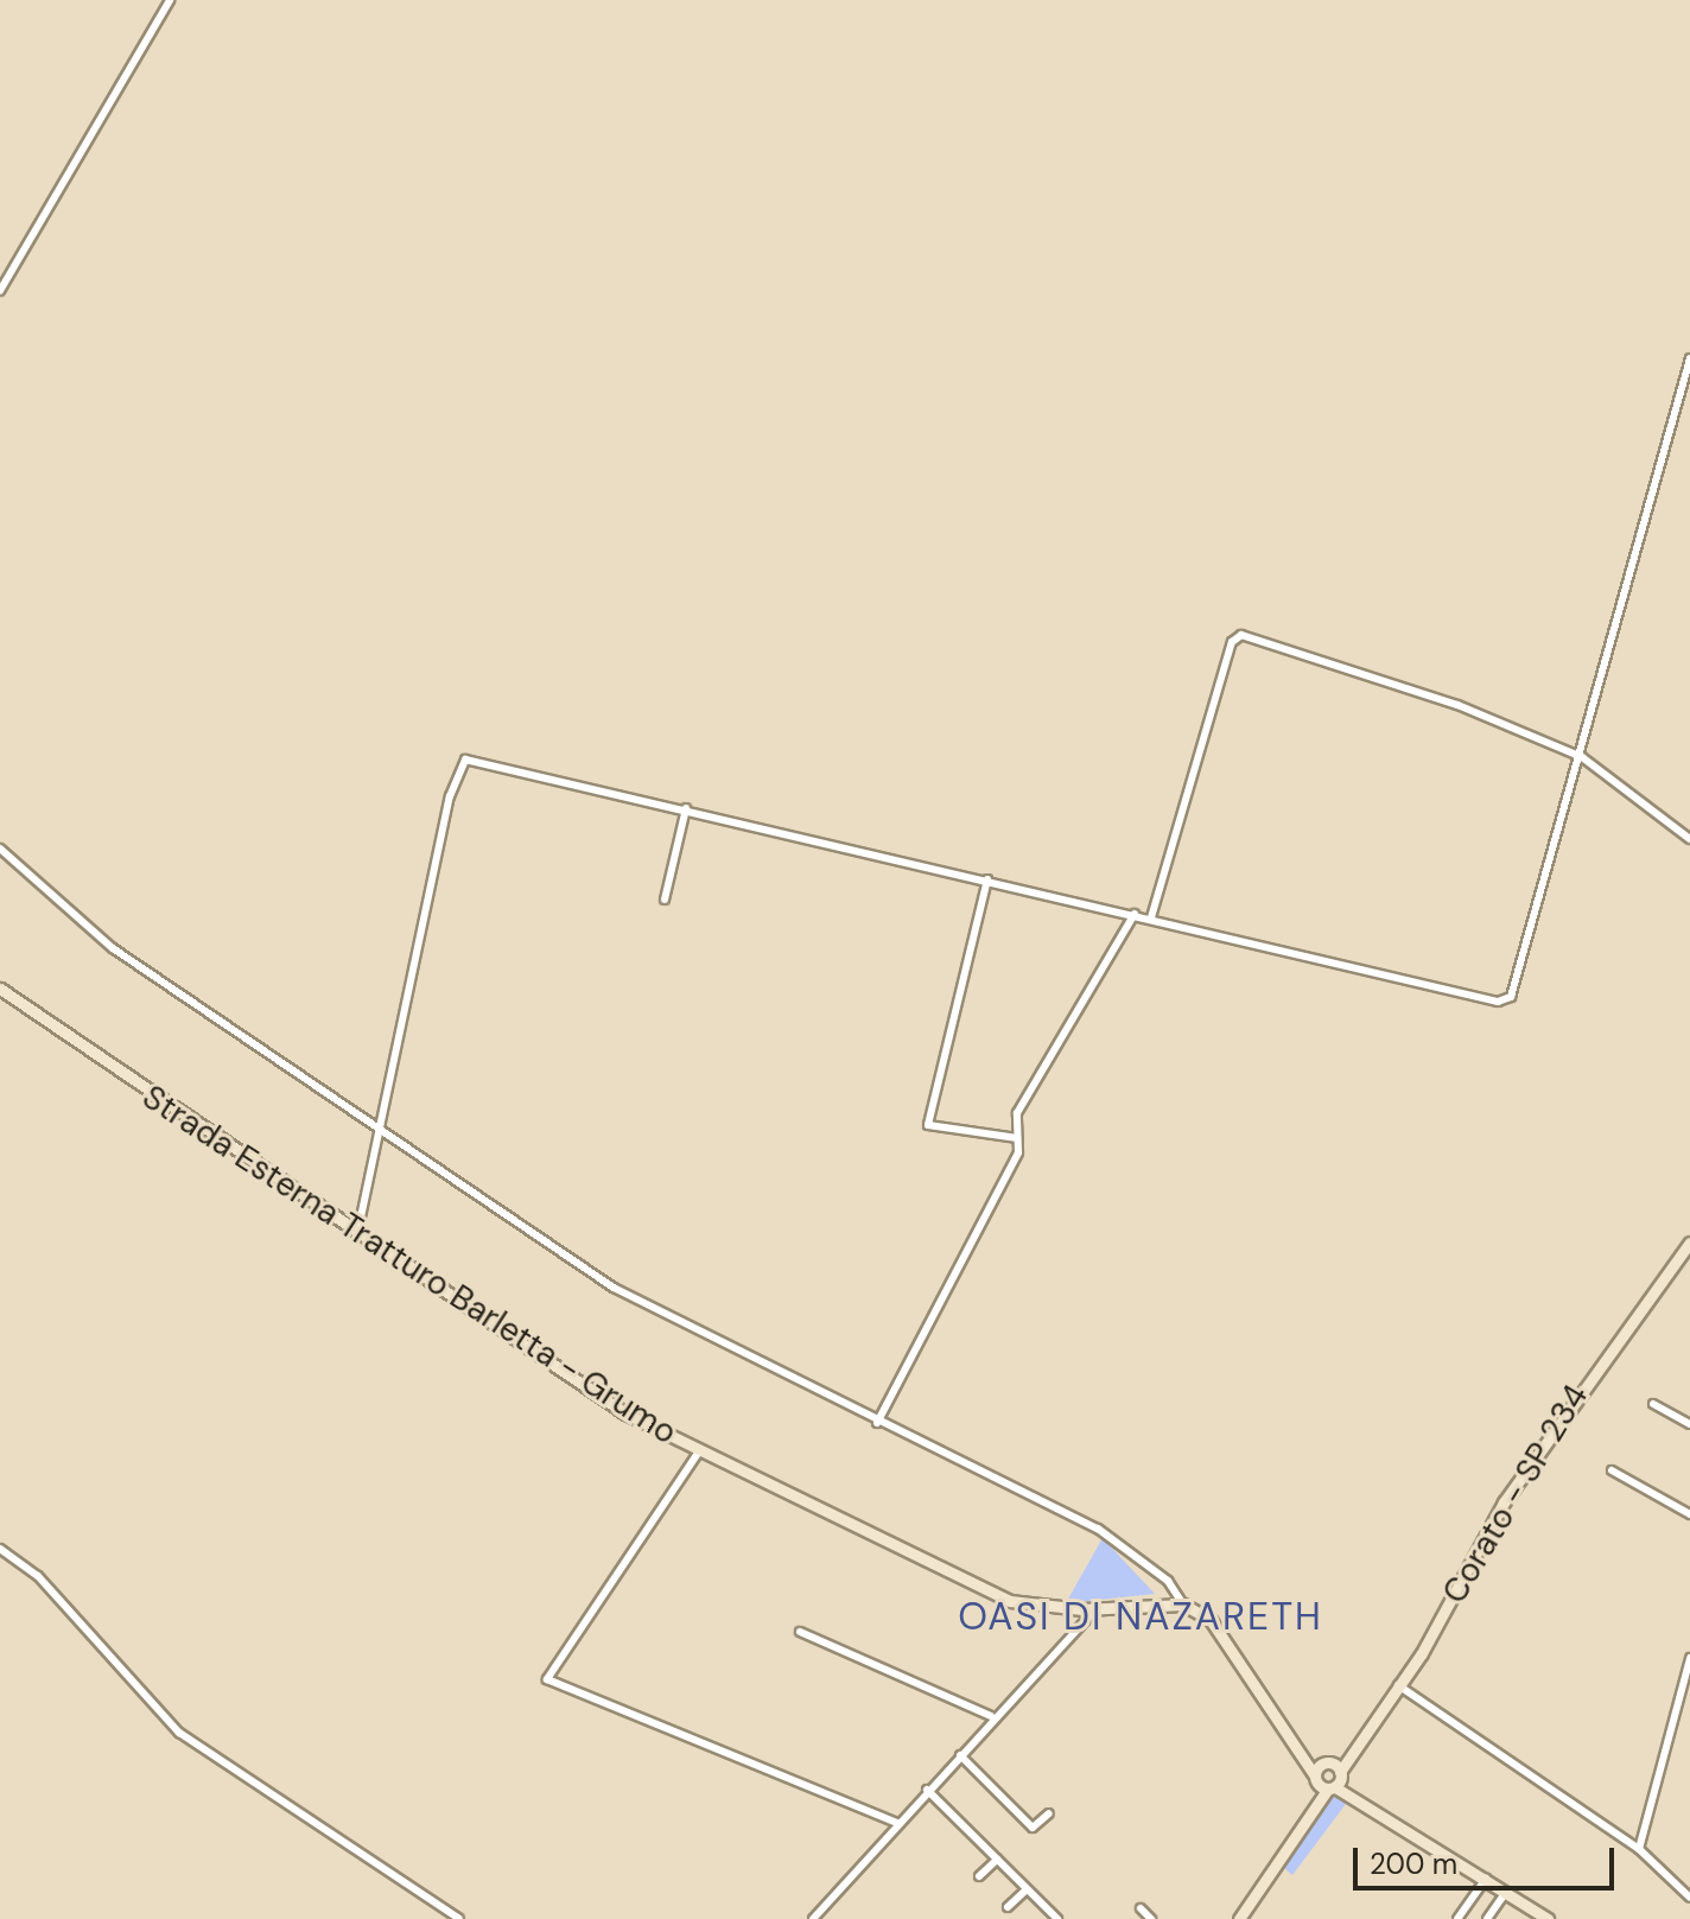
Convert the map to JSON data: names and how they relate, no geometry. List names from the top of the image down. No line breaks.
{"streets":{"street":["Strada Esterna Tratturo Barletta - Grumo","Corato - SP 234"]},"districts":["OASI DI NAZARETH"],"scale_bar":"200 m"}
